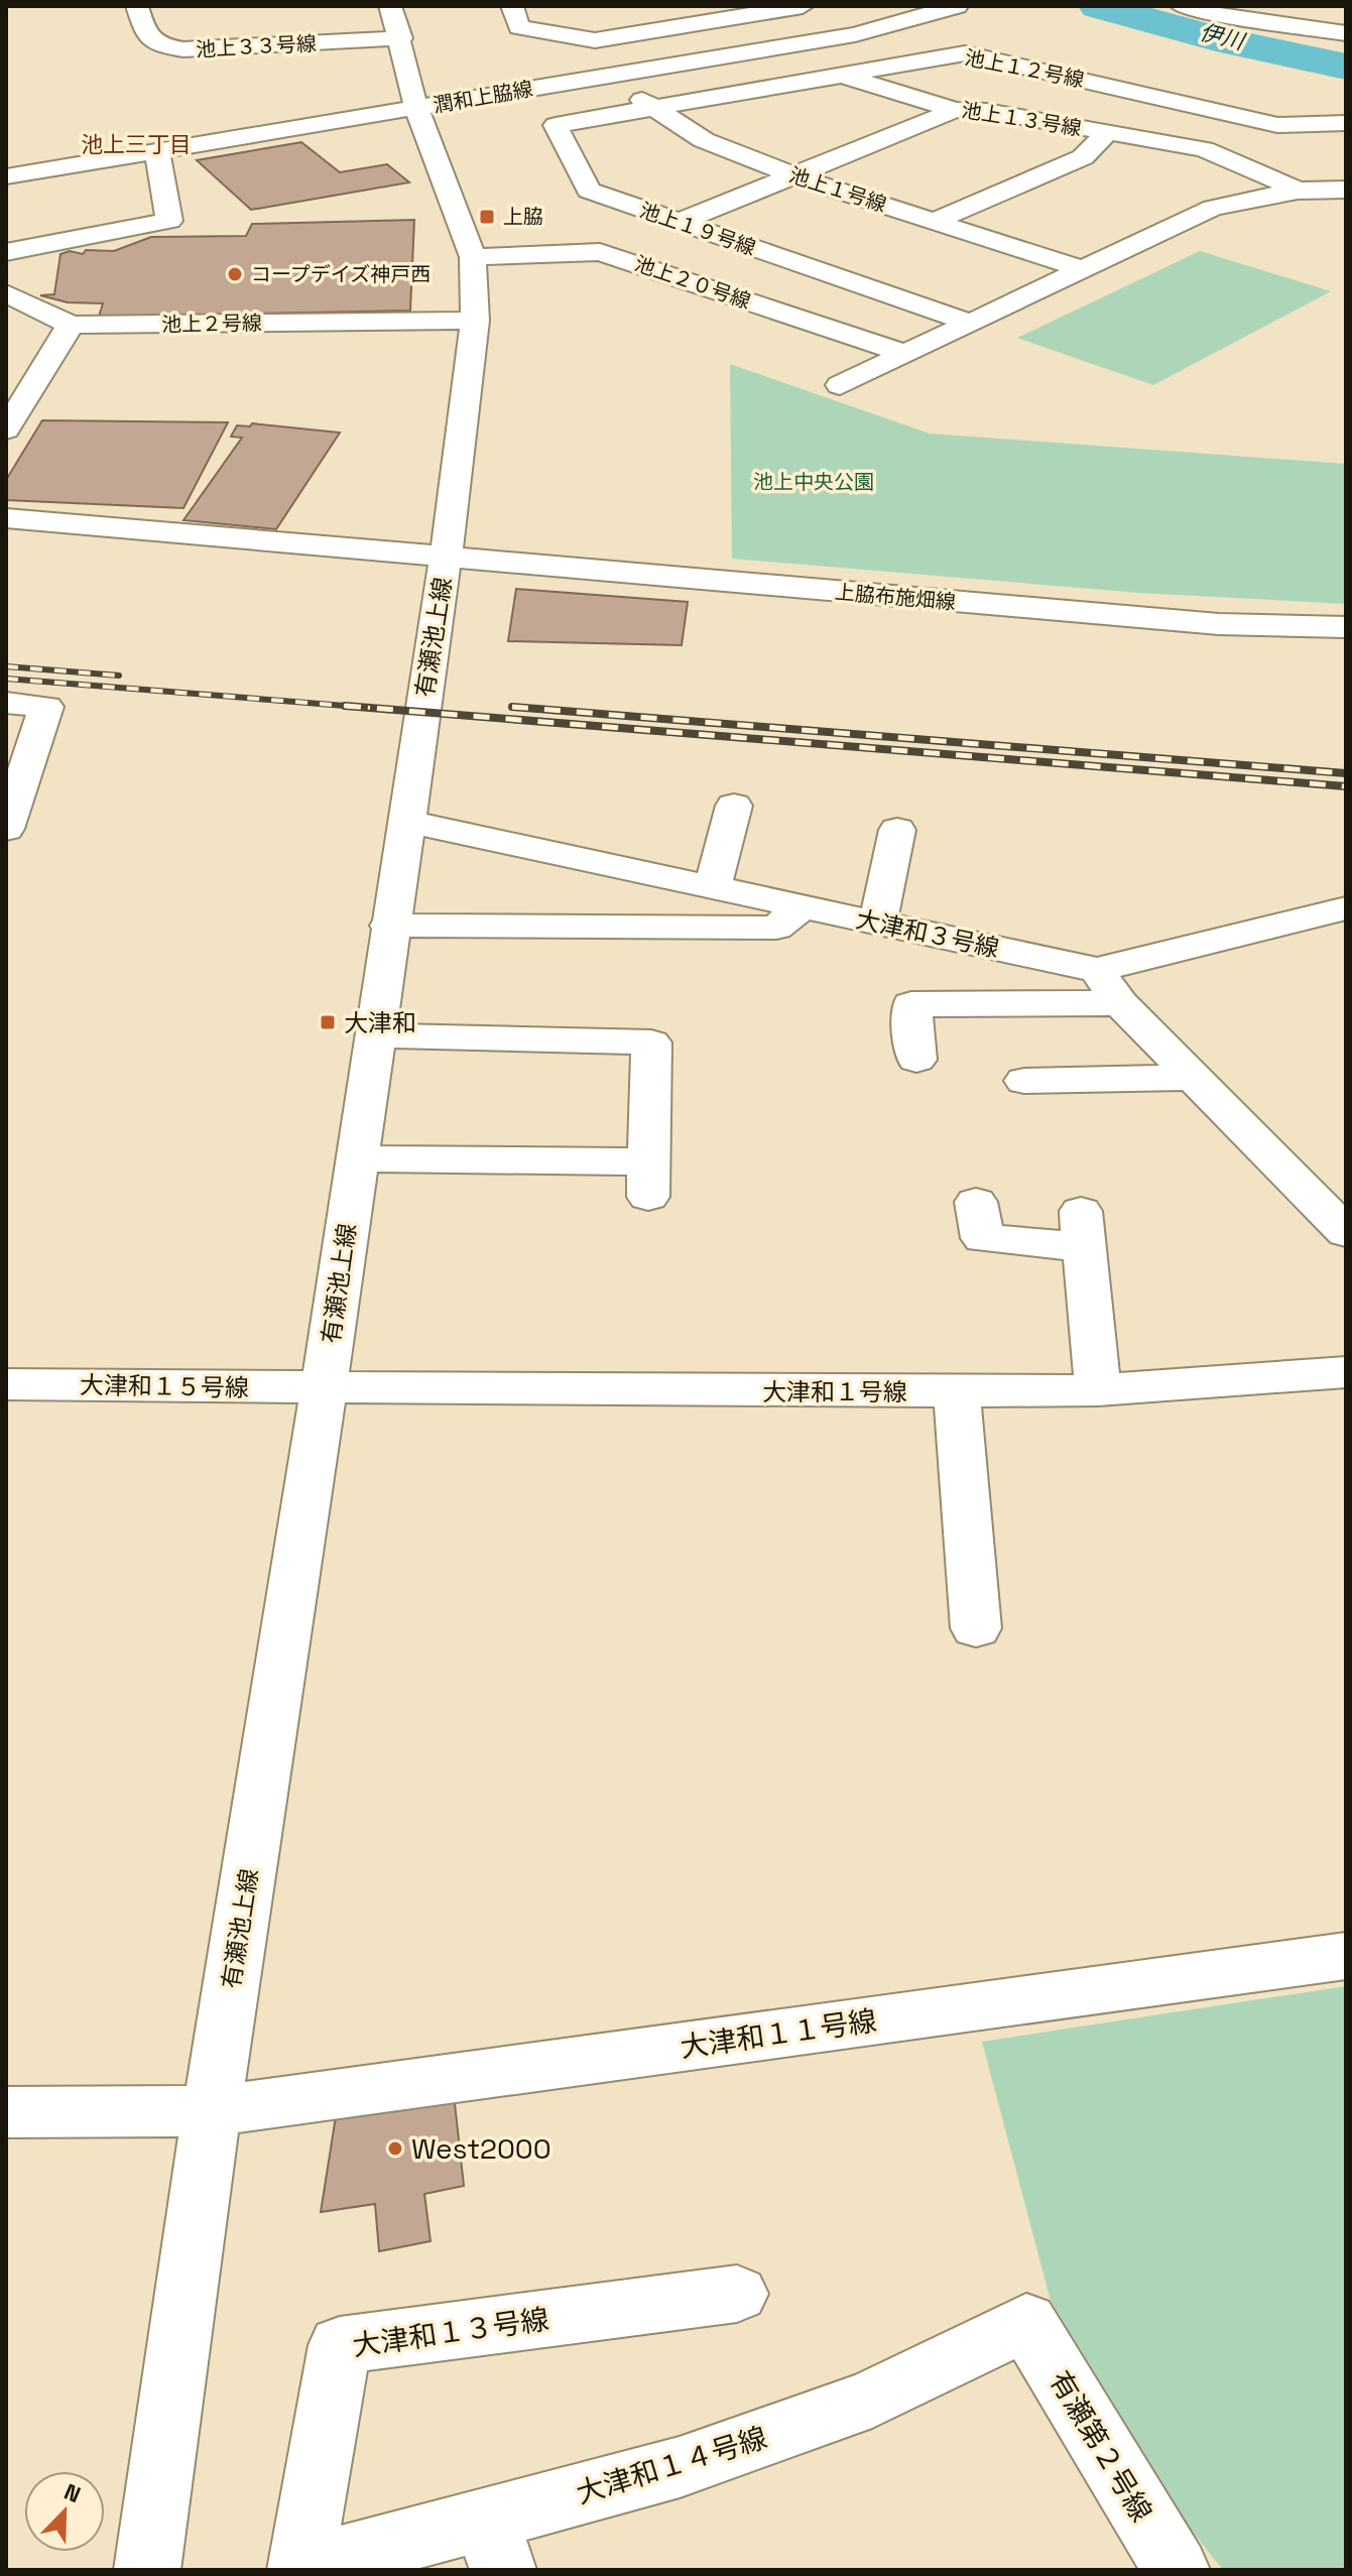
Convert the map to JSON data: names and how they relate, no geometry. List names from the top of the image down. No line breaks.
{"streets":{"street":["池上３３号線","池上１２号線","潤和上脇線","池上１３号線","池上１号線","池上１９号線","池上２０号線","池上２号線","上脇布施畑線","有瀬池上線","大津和３号線","大津和１５号線","大津和１号線","大津和１１号線","大津和１３号線","有瀬第２号線","大津和１４号線"]},"crossings":[["池上３３号線","有瀬池上線"],["池上１２号線","池上１３号線"],["池上１２号線","池上１号線"],["池上１２号線","池上１９号線"],["潤和上脇線","池上１号線"],["潤和上脇線","有瀬池上線"],["池上１３号線","池上１号線"],["池上１号線","池上１９号線"],["池上２０号線","有瀬池上線"],["池上２号線","有瀬池上線"],["上脇布施畑線","有瀬池上線"],["有瀬池上線","大津和３号線"],["有瀬池上線","大津和１５号線"],["有瀬池上線","大津和１号線"],["有瀬池上線","大津和１１号線"],["大津和１５号線","大津和１号線"],["大津和１３号線","大津和１４号線"],["有瀬第２号線","大津和１４号線"]],"districts":["池上三丁目"],"water":["伊川"],"parks":["池上中央公園"],"places":{"transit":["上脇","大津和"],"other":["コープデイズ神戸西","West2000"]},"north":"top right"}
